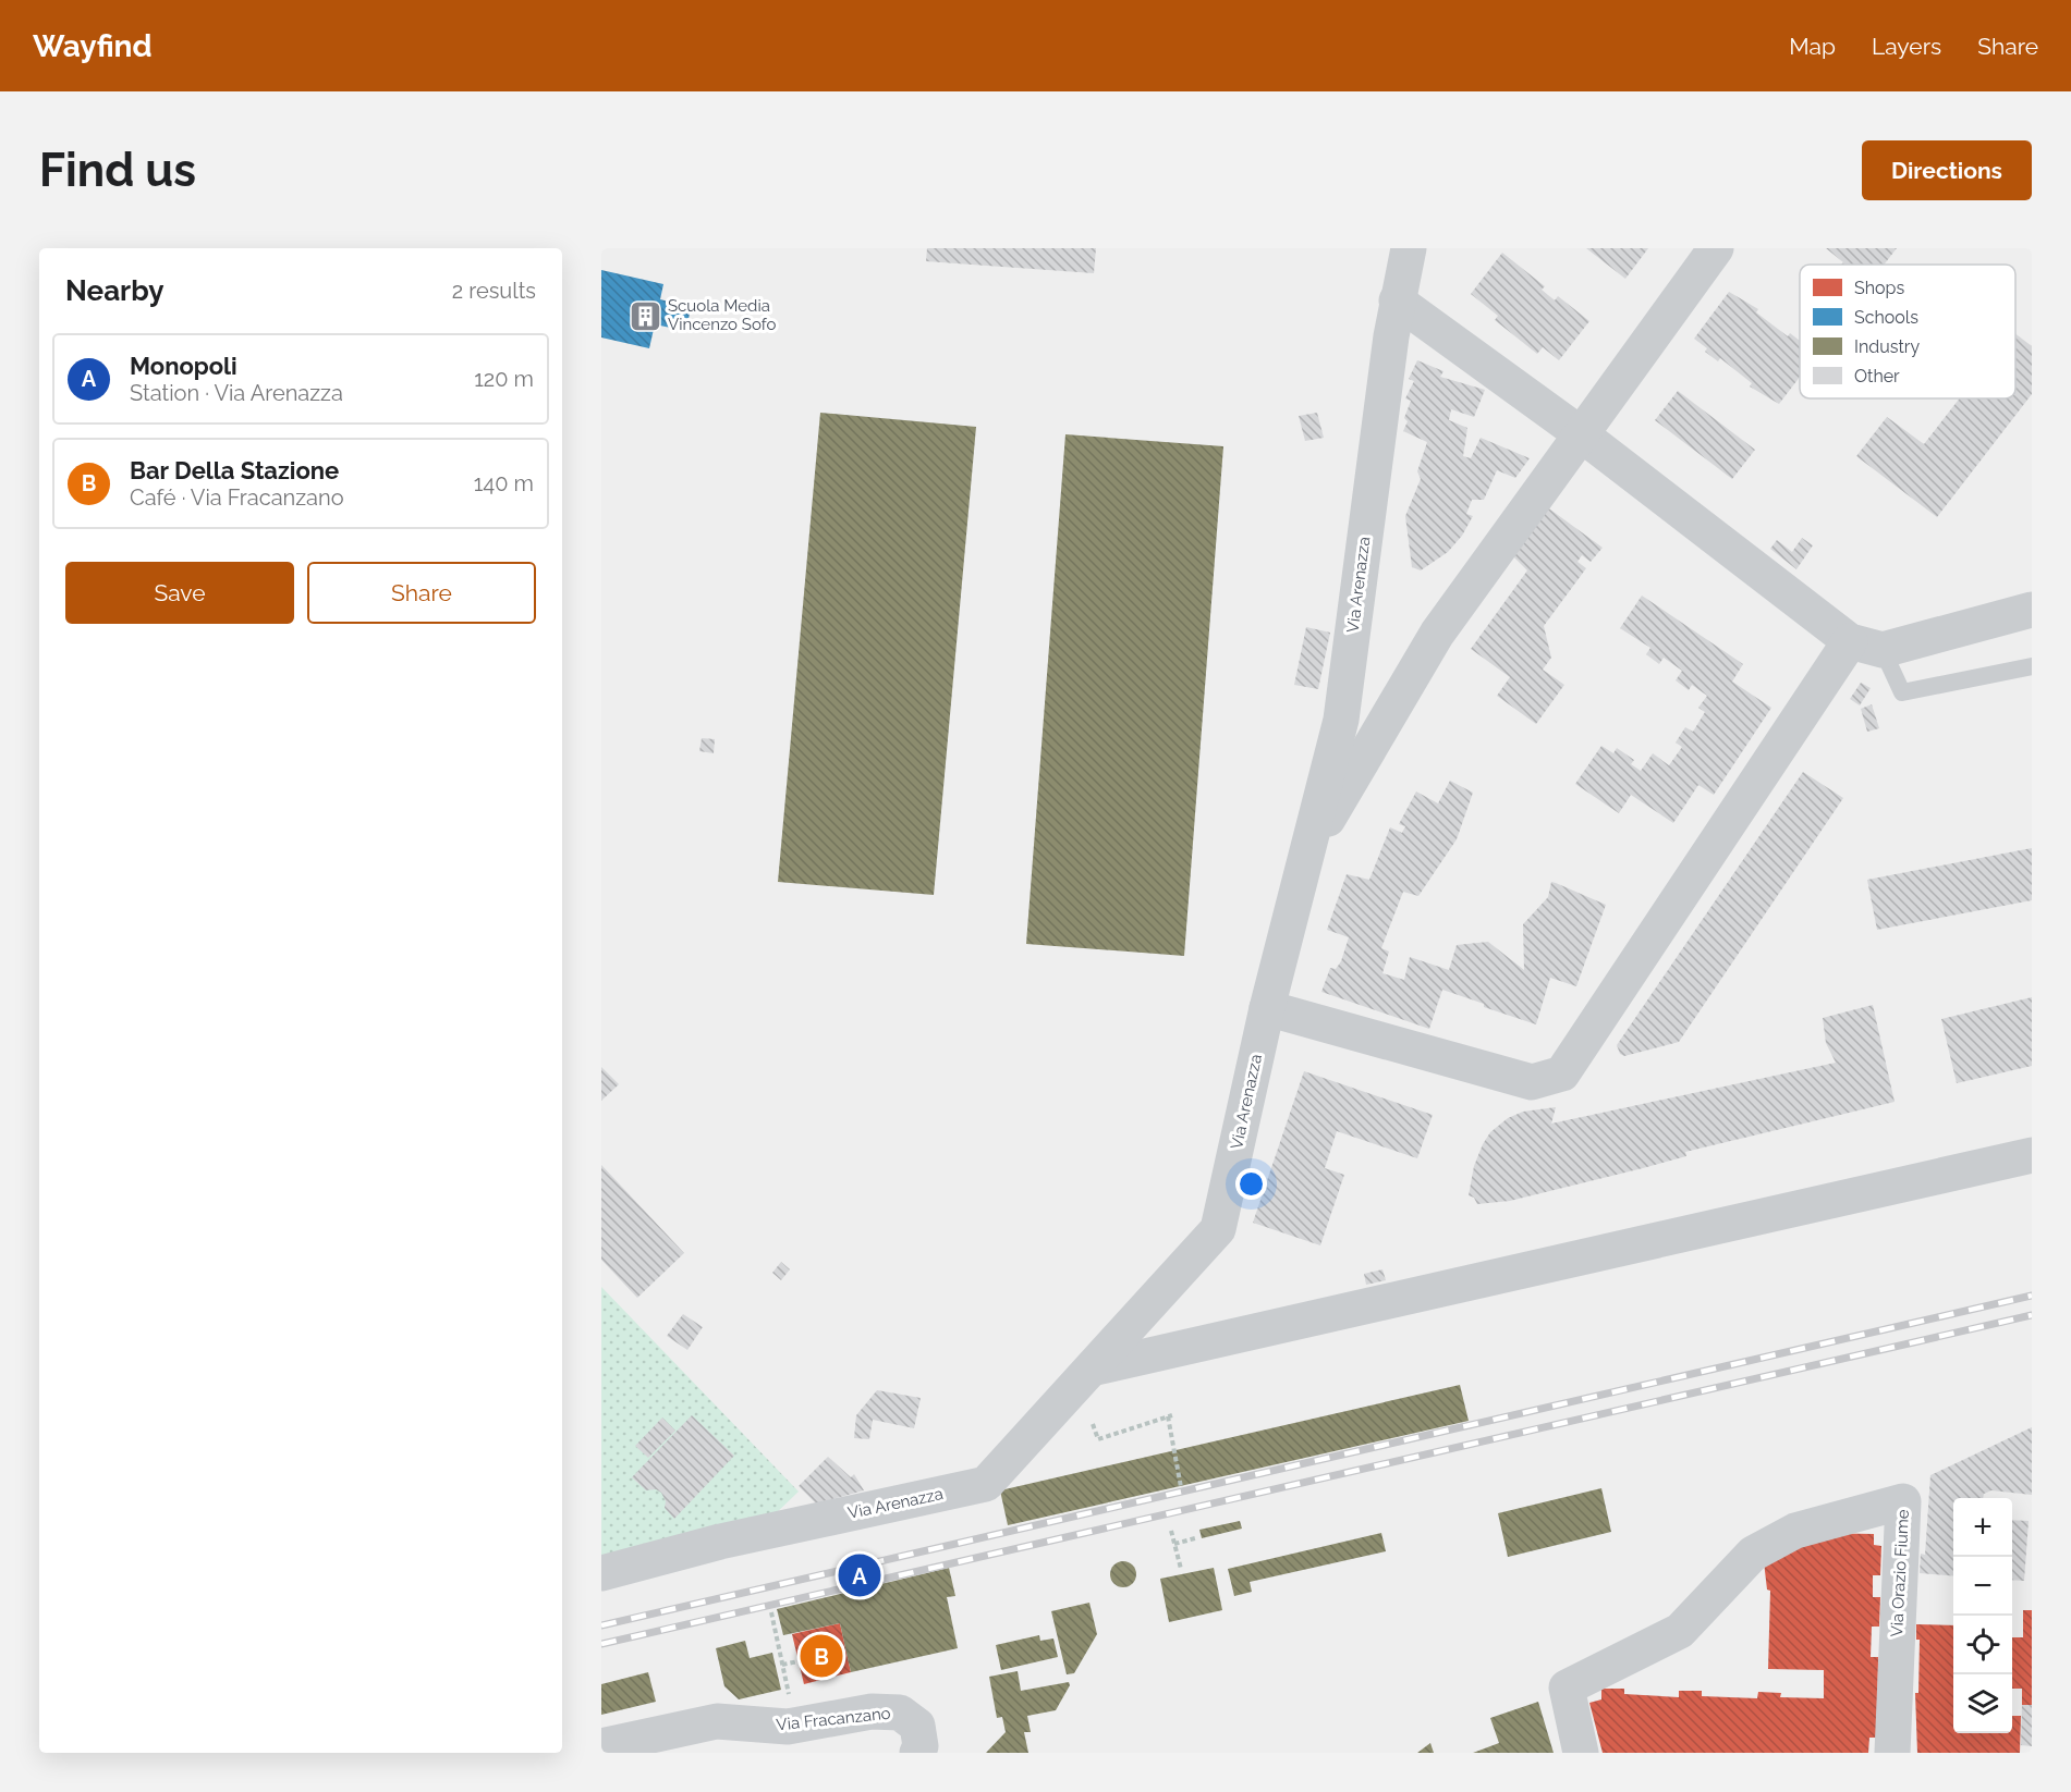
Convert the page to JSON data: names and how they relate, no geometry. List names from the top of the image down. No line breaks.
{"streets":{"street":["Via Arenazza","Via Orazio Fiume","Via Fracanzano"]},"places":{"building":["Scuola Media Vincenzo Sofo"]},"legend":["Shops","Schools","Industry","Other"],"page":{"header":"Wayfind","nav":["Map","Layers","Share"],"buttons":["Directions",["Save","Share"]],"title":"Find us","heading":["Nearby","2 results"],"list":[{"mark":"A","name":"Monopoli","note":"Station · Via Arenazza","value":"120 m"},{"mark":"B","name":"Bar Della Stazione","note":"Café · Via Fracanzano","value":"140 m"}],"map_buttons":["+","−"],"pins":["A","B"]}}
